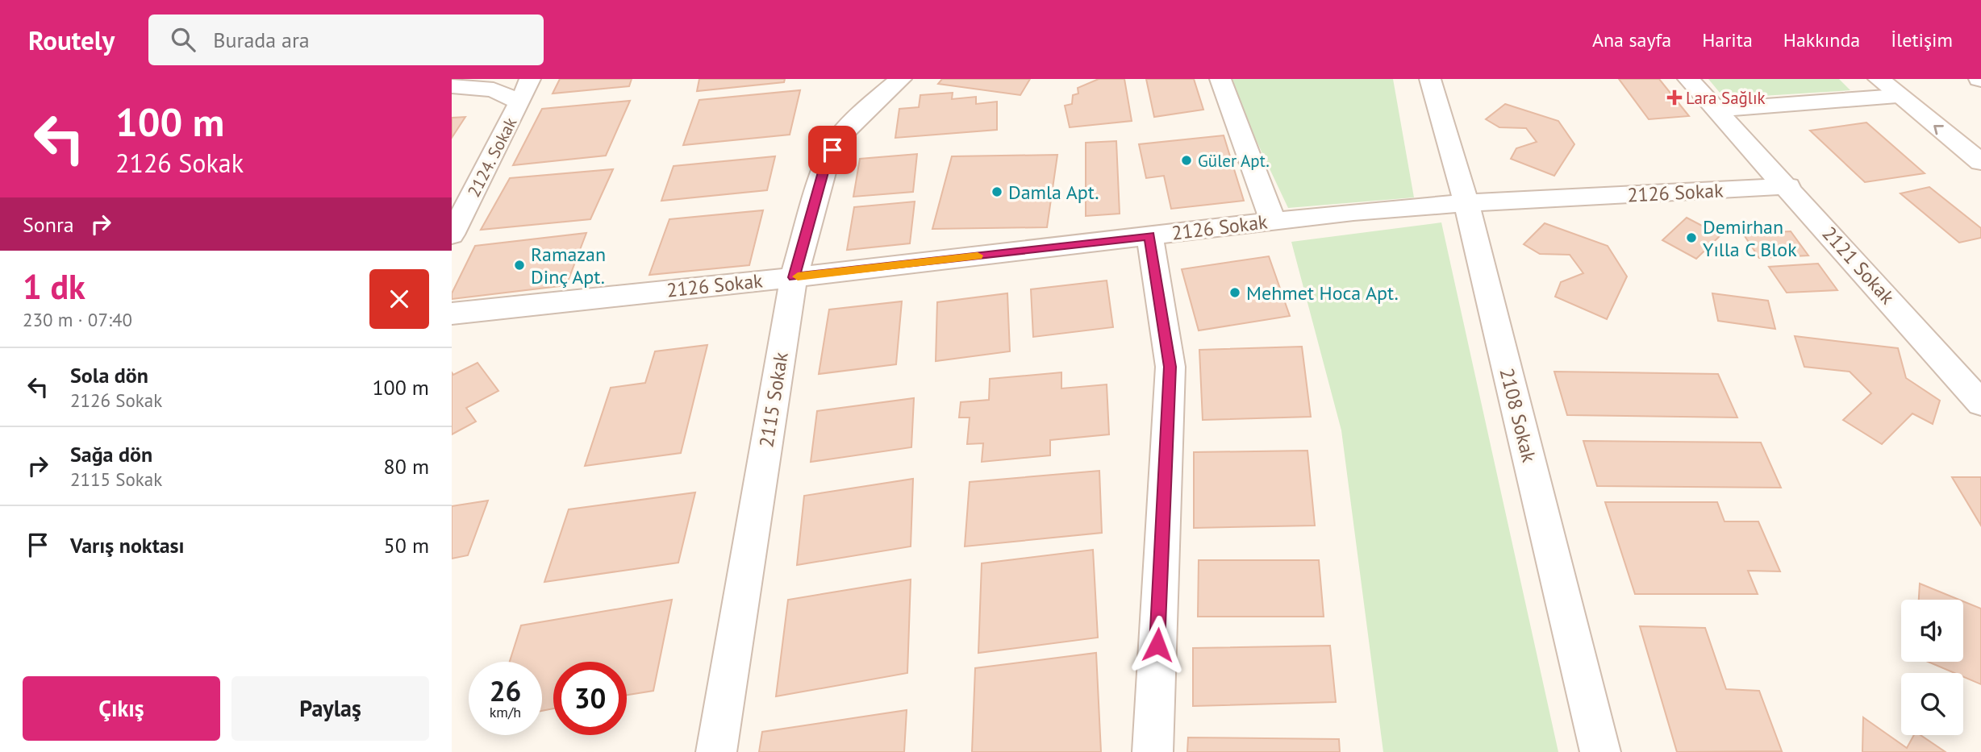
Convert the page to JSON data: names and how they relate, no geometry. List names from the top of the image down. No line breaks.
{"streets":{"street":["2124. Sokak","2126 Sokak","2121 Sokak","2115 Sokak","2108 Sokak"]},"crossings":[["2126 Sokak","2121 Sokak"],["2126 Sokak","2115 Sokak"],["2126 Sokak","2108 Sokak"]],"places":{"health":["Lara Sağlık"],"other":["Güler Apt.","Damla Apt.","Demirhan Yılla C Blok","Ramazan Dinç Apt.","Mehmet Hoca Apt."]},"page":{"header":"Routely","search":"Burada ara","nav":["Ana sayfa","Harita","Hakkında","İletişim"],"turn":["100 m","2126 Sokak"],"then":"Sonra","heading":["1 dk","230 m · 07:40"],"list":[{"name":"Sola dön","note":"2126 Sokak","value":"100 m"},{"name":"Sağa dön","note":"2115 Sokak","value":"80 m"},{"name":"Varış noktası","value":"50 m"}],"speed":"26 km/h","limit":"30","buttons":["Çıkış","Paylaş"]}}
